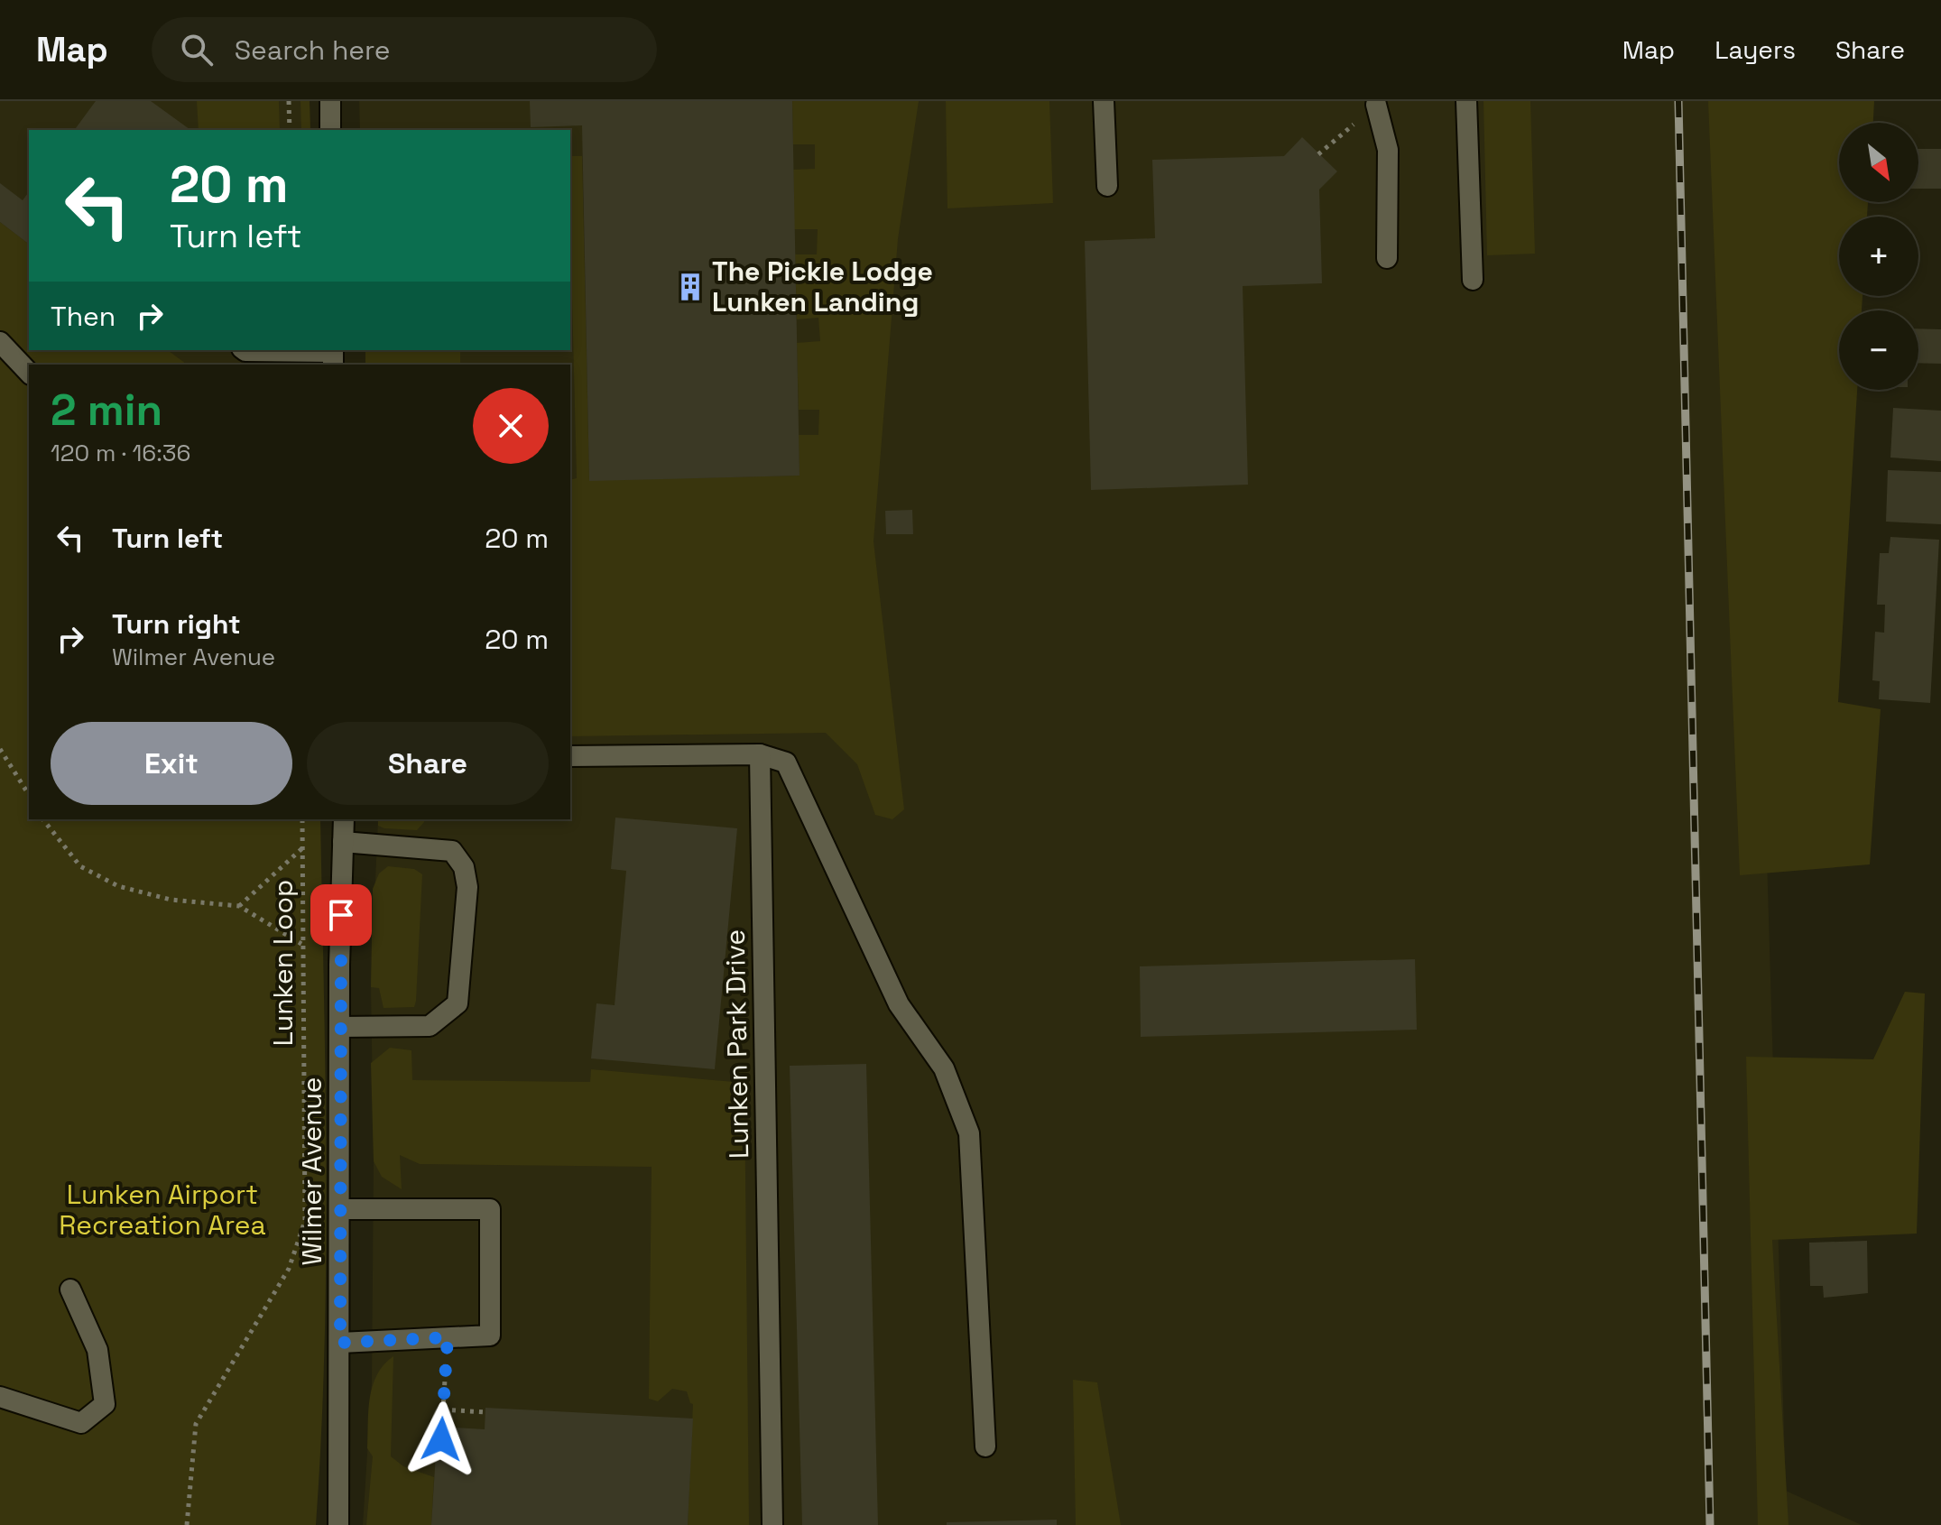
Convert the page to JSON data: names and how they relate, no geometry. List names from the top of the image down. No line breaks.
{"streets":{"street":["Lunken Park Drive","Wilmer Avenue"],"path":["Lunken Loop"]},"parks":["Lunken Airport Recreation Area"],"places":{"building":["The Pickle Lodge Lunken Landing"]},"north":"bottom right","page":{"header":"Map","search":"Search here","nav":["Map","Layers","Share"],"map_buttons":["+","−"],"turn":["20 m","Turn left"],"then":"Then","heading":["2 min","120 m · 16:36"],"list":[{"name":"Turn left","value":"20 m"},{"name":"Turn right","note":"Wilmer Avenue","value":"20 m"}],"buttons":["Exit","Share"]}}
